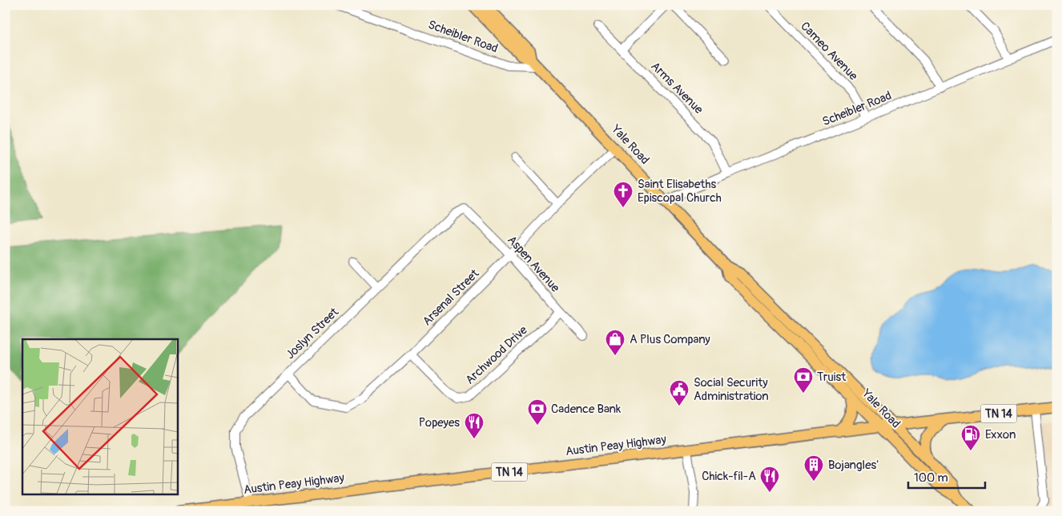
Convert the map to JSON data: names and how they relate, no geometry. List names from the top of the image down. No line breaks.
{"streets":{"main road":["Yale Road","TN 14","Austin Peay Highway"],"street":["Scheibler Road","Cameo Avenue","Arms Avenue","Aspen Avenue","Arsenal Street","Joslyn Street","Archwood Drive"]},"crossings":[["Scheibler Road","Cameo Avenue"],["Scheibler Road","Arms Avenue"],["Scheibler Road","Yale Road"],["Yale Road","Arsenal Street"],["Yale Road","Austin Peay Highway"],["Aspen Avenue","Arsenal Street"],["Aspen Avenue","Joslyn Street"],["Aspen Avenue","Archwood Drive"],["Arsenal Street","Joslyn Street"],["Arsenal Street","Archwood Drive"],["Joslyn Street","Austin Peay Highway"]],"places":{"church":["Saint Elisabeths Episcopal Church"],"shop":["A Plus Company"],"bank":["Truist","Cadence Bank"],"public building":["Social Security Administration"],"restaurant":["Popeyes","Chick-fil-A"],"fuel station":["Exxon"],"building":["Bojangles'"]},"scale_bar":"100 m"}
